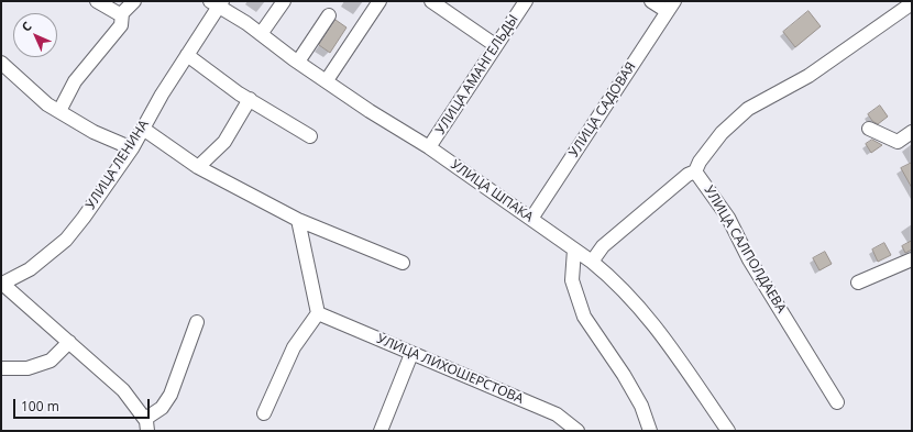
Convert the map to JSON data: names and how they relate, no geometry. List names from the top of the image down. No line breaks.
{"streets":{"street":["УЛИЦА АМАНГЕЛЬДЫ","УЛИЦА САДОВАЯ","УЛИЦА ЛЕНИНА","УЛИЦА ШПАКА","УЛИЦА САЛПОЛДАЕВА","УЛИЦА ЛИХОШЕРСТОВА"]},"crossings":[["УЛИЦА АМАНГЕЛЬДЫ","УЛИЦА ШПАКА"],["УЛИЦА САДОВАЯ","УЛИЦА ШПАКА"],["УЛИЦА ЛЕНИНА","УЛИЦА ШПАКА"]],"scale_bar":"100 m","north":"top left"}
